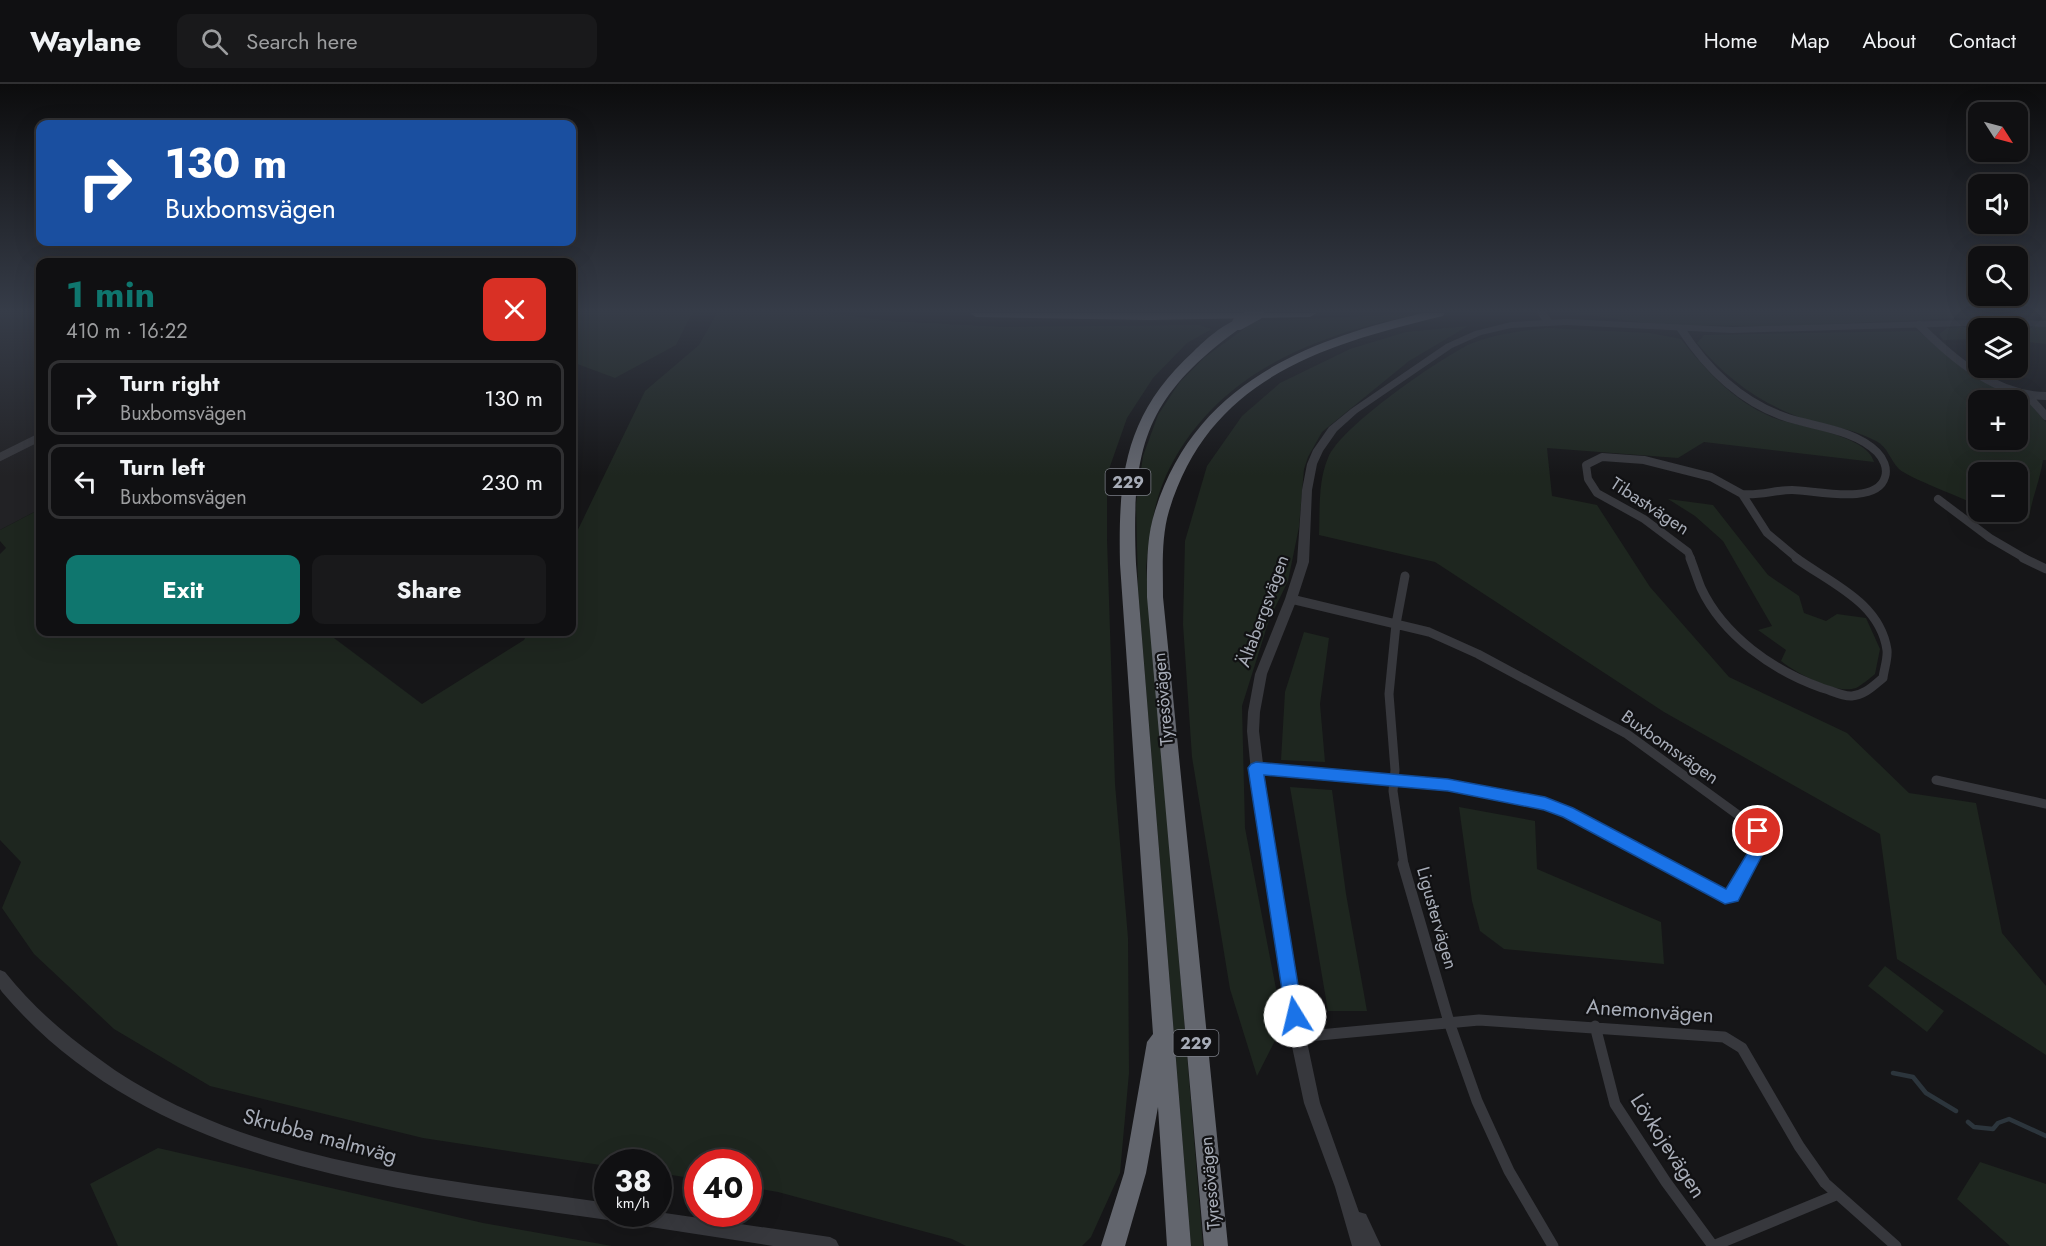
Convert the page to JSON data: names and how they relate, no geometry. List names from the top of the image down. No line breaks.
{"streets":{"highway":["229","Tyresövägen"],"street":["Tibastvägen","Ältabergsvägen","Buxbomsvägen","Ligustervägen","Anemonvägen","Skrubba malmväg","Lövkojevägen"]},"crossings":[["Ältabergsvägen","Buxbomsvägen"],["Ältabergsvägen","Anemonvägen"],["Buxbomsvägen","Ligustervägen"],["Ligustervägen","Anemonvägen"],["Anemonvägen","Lövkojevägen"]],"north":"bottom right","page":{"header":"Waylane","search":"Search here","nav":["Home","Map","About","Contact"],"map_buttons":["+","−"],"turn":["130 m","Buxbomsvägen"],"heading":["1 min","410 m · 16:22"],"list":[{"name":"Turn right","note":"Buxbomsvägen","value":"130 m"},{"name":"Turn left","note":"Buxbomsvägen","value":"230 m"}],"buttons":["Exit","Share"],"speed":"38 km/h","limit":"40"}}
